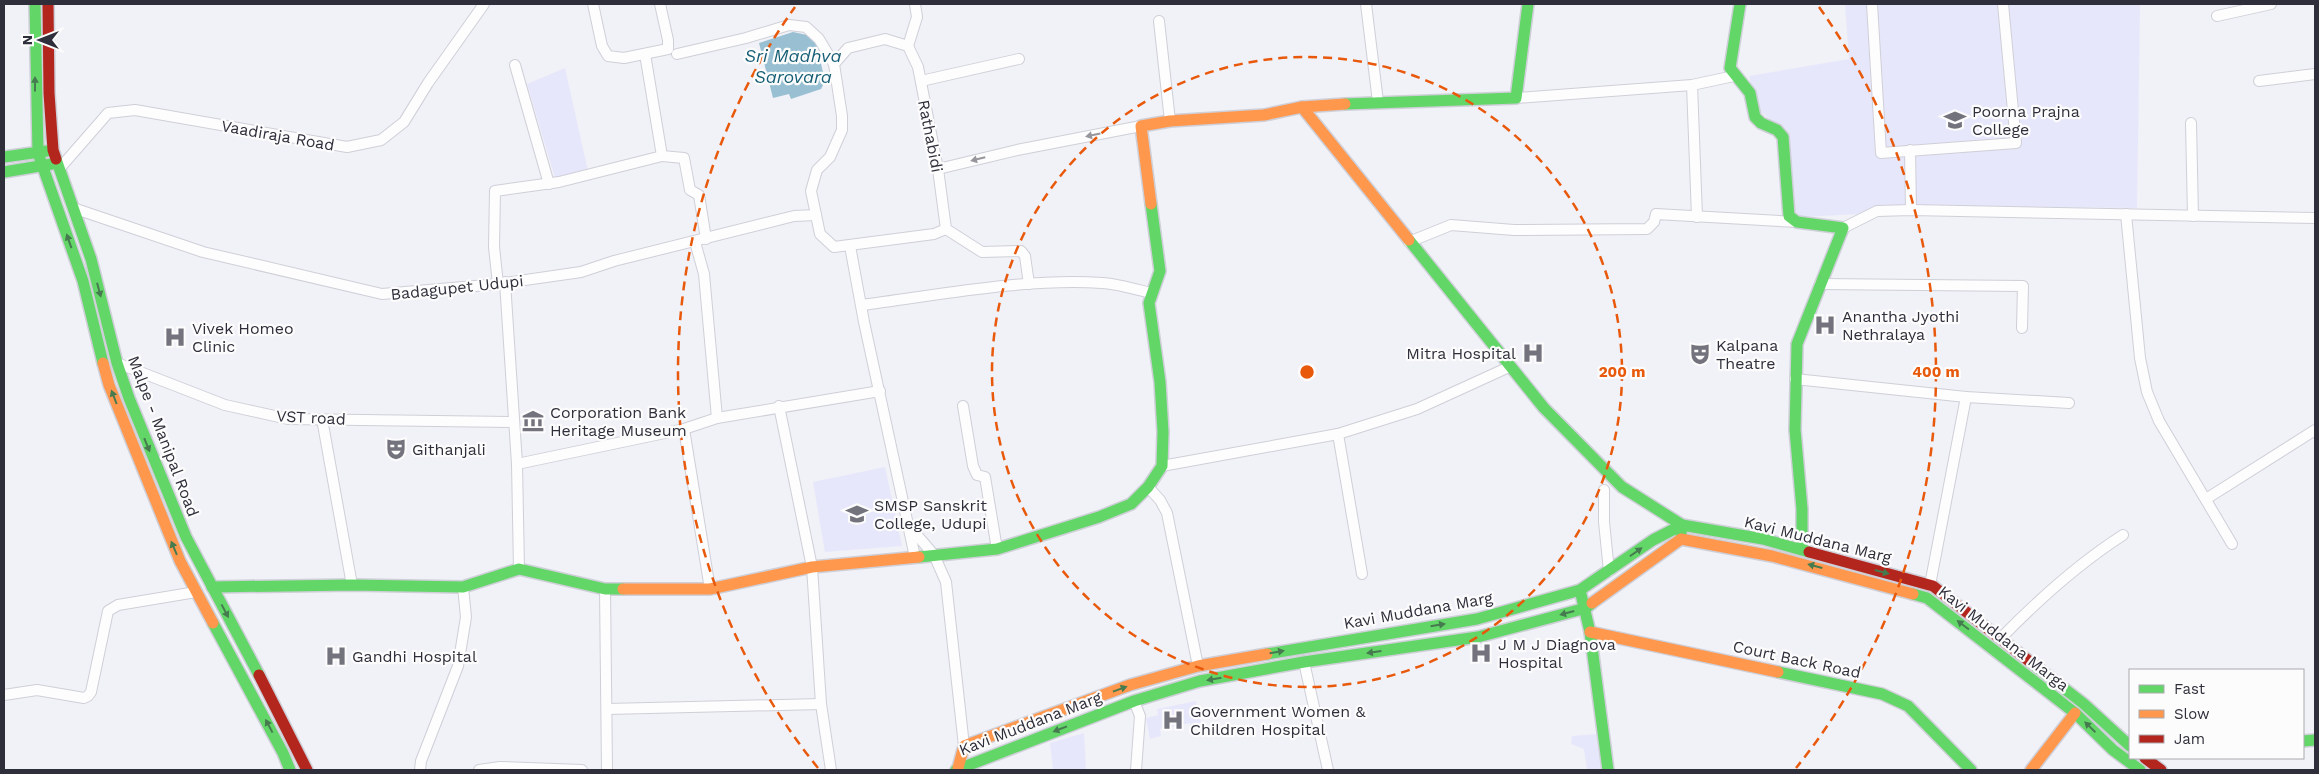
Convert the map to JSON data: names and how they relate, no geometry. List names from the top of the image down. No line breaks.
{"streets":{"main road":["Malpe - Manipal Road","Kavi Muddana Marg","Kavi Muddana Marga","Court Back Road"],"street":["Vaadiraja Road","Rathabidi","Badagupet Udupi","VST road"]},"crossings":[["Vaadiraja Road","Malpe - Manipal Road"],["Badagupet Udupi","Malpe - Manipal Road"],["VST road","Malpe - Manipal Road"],["Kavi Muddana Marg","Kavi Muddana Marga"]],"one_way":["Kavi Muddana Marga"],"water":["Sri Madhva Sarovara"],"places":{"school or university":["Poorna Prajna College","SMSP Sanskrit College, Udupi"],"hospital":["Anantha Jyothi Nethralaya","Vivek Homeo Clinic","Mitra Hospital","J M J Diagnova Hospital","Gandhi Hospital","Government Women & Children Hospital"],"theatre":["Kalpana Theatre","Githanjali"],"museum":["Corporation Bank Heritage Museum"]},"legend":["Fast","Slow","Jam"],"north":"left","rings":["200 m","400 m"]}
